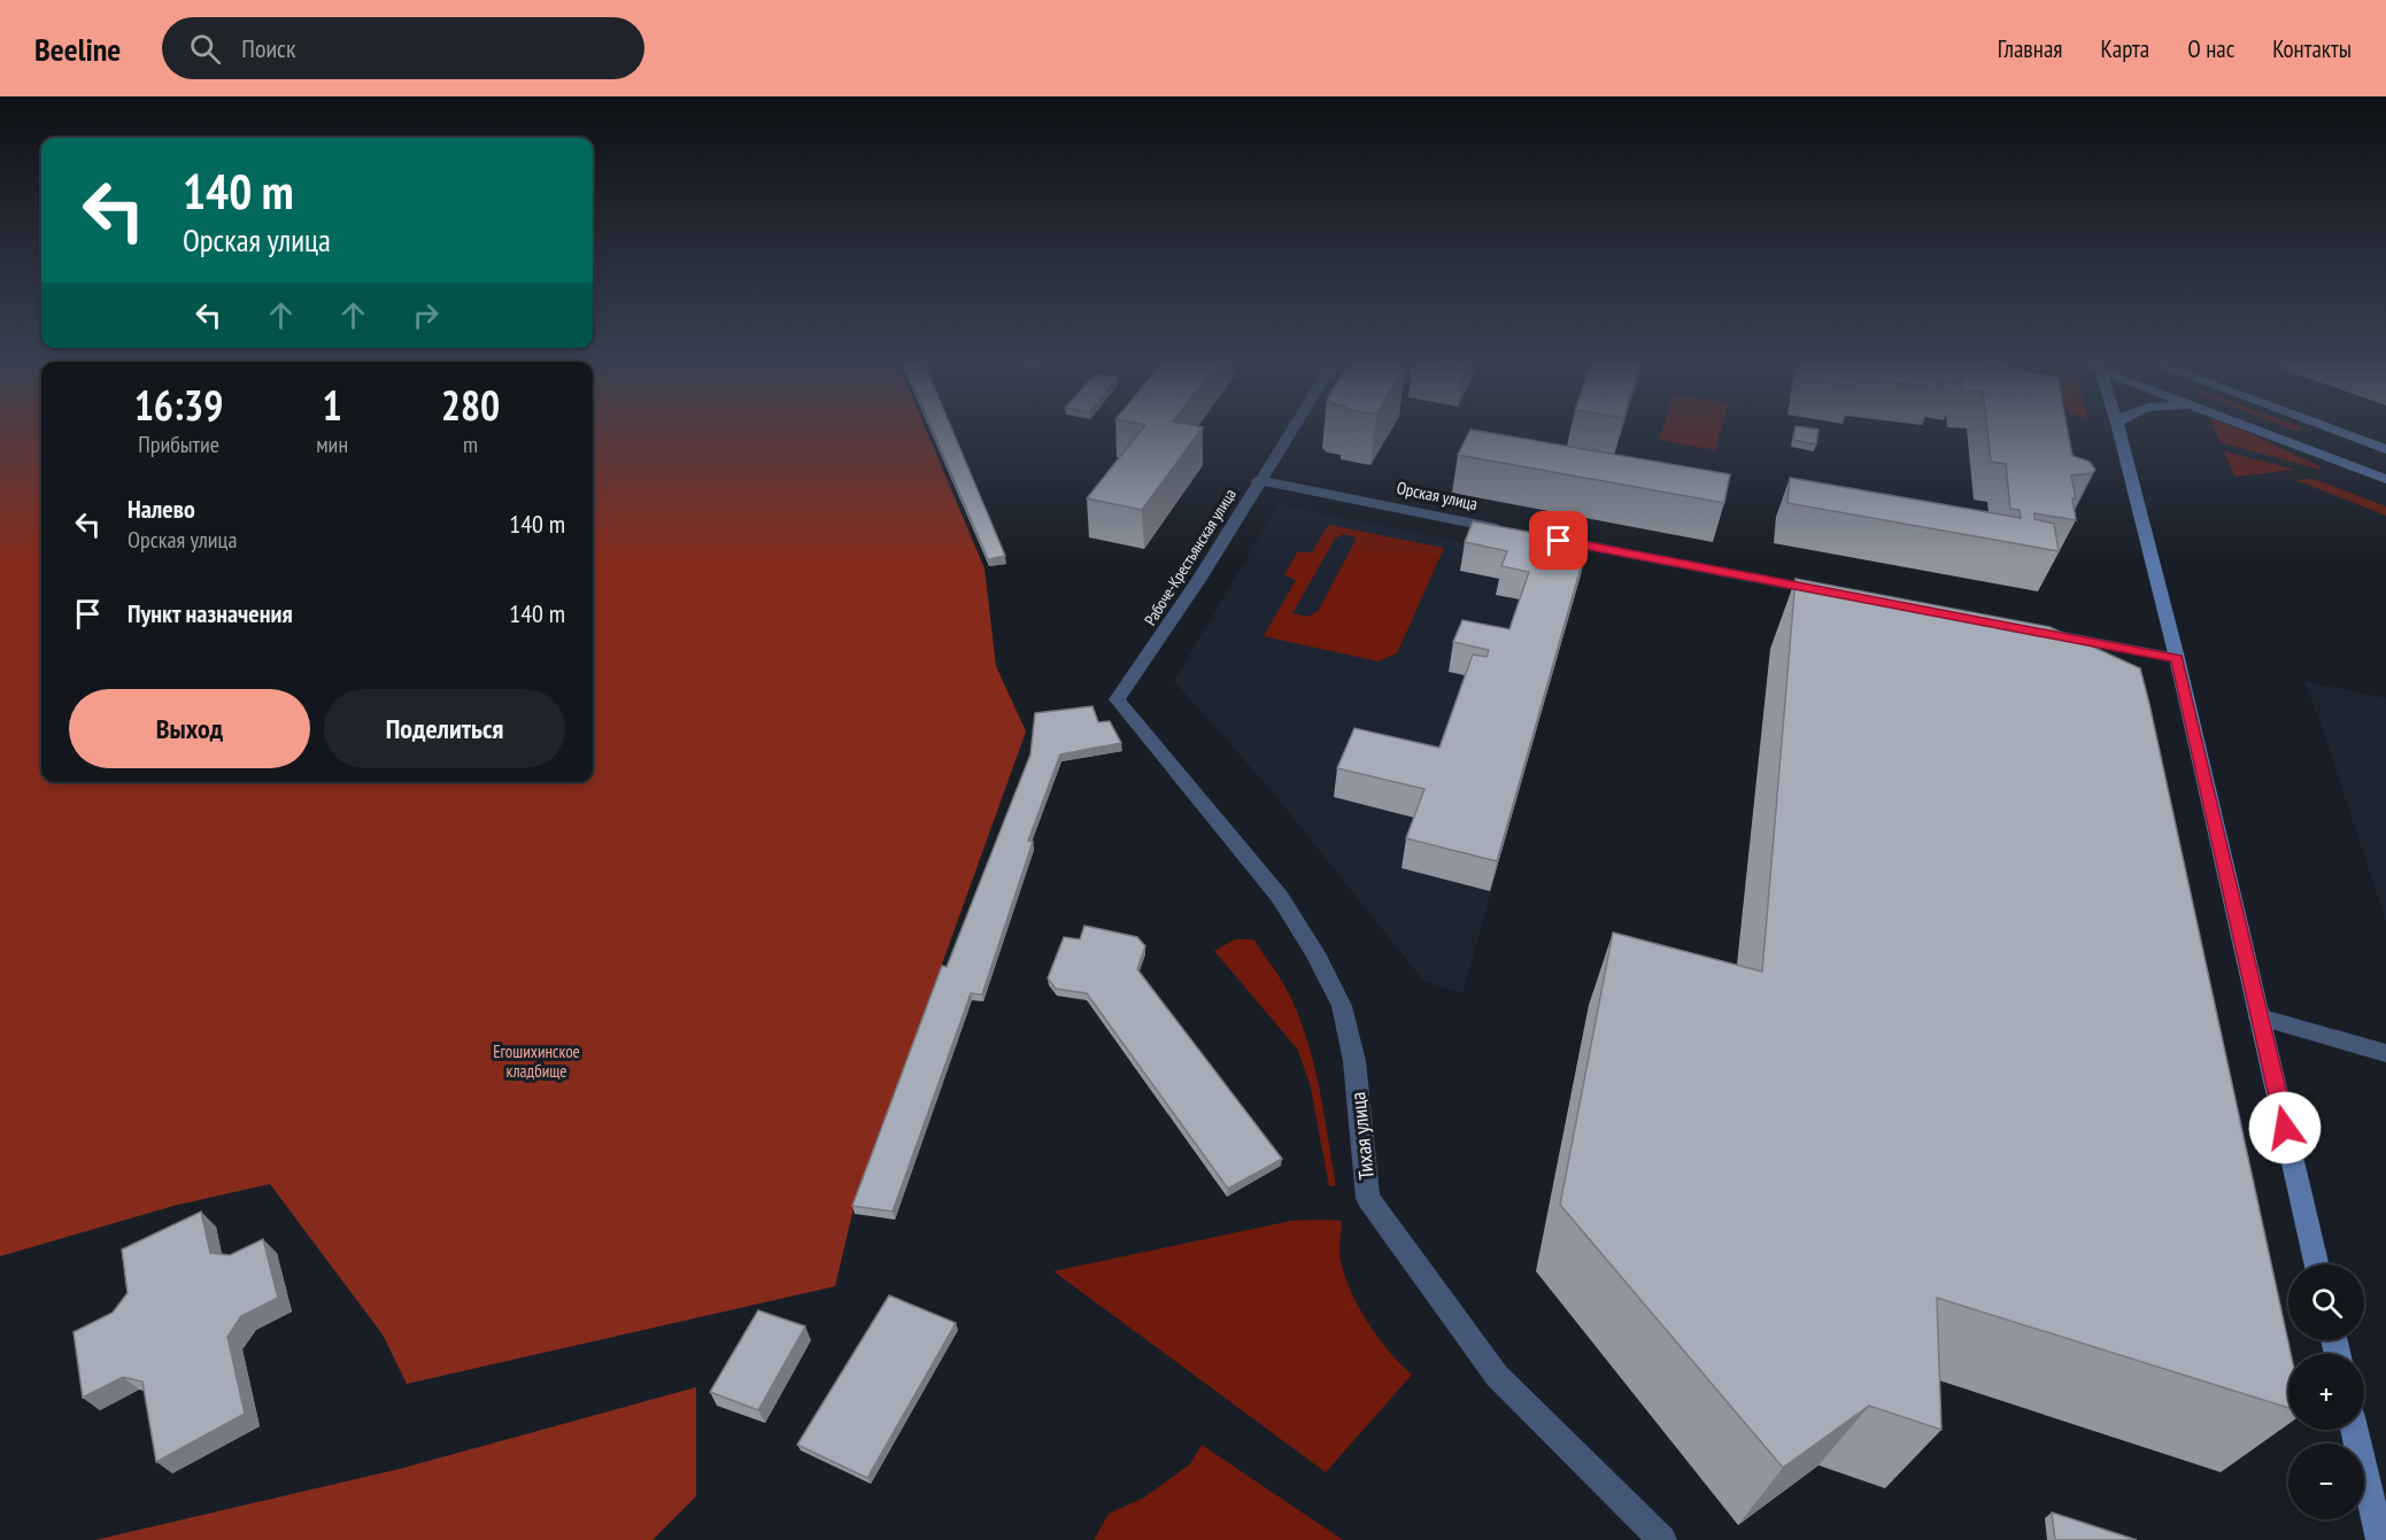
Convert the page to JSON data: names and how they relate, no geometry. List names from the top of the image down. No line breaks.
{"streets":{"street":["Орская улица","Рабоче-Крестьянская улица","Тихая улица"]},"crossings":[["Орская улица","Рабоче-Крестьянская улица"],["Рабоче-Крестьянская улица","Тихая улица"]],"parks":["Егошихинское кладбище"],"page":{"header":"Beeline","search":"Поиск","nav":["Главная","Карта","О нас","Контакты"],"turn":["140 m","Орская улица"],"eta":["16:39","Прибытие","1","мин","280","m"],"list":[{"name":"Налево","note":"Орская улица","value":"140 m"},{"name":"Пункт назначения","value":"140 m"}],"buttons":["Выход","Поделиться"],"map_buttons":["+","−"]}}
